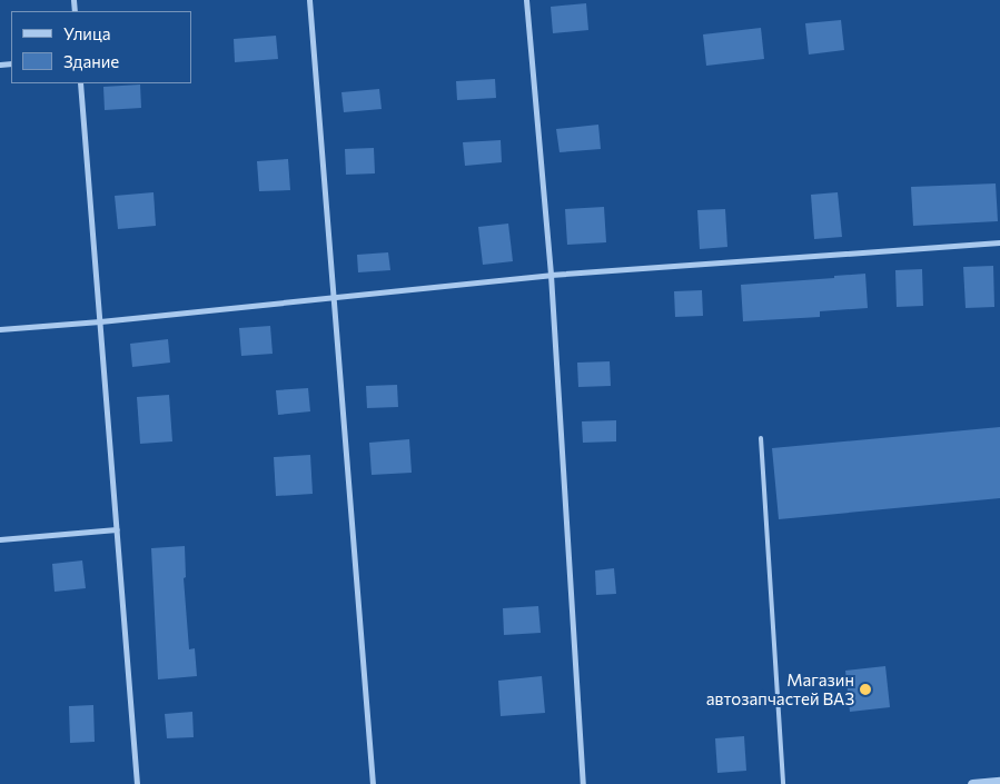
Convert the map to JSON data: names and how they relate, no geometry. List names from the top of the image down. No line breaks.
{"places":["Магазин автозапчастей ВАЗ"],"legend":["Улица","Здание"]}
